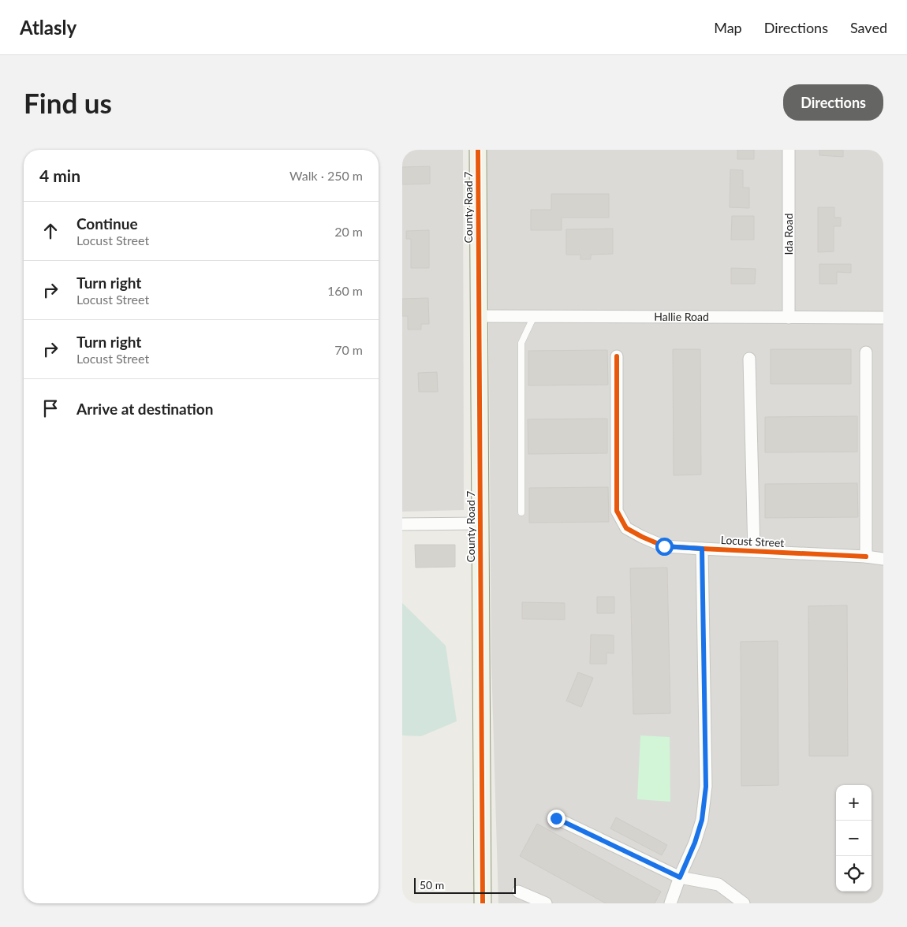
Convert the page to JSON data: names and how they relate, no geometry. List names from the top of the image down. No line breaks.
{"streets":{"street":["County Road 7","Ida Road","Hallie Road","Locust Street"]},"crossings":[["County Road 7","Hallie Road"],["Ida Road","Hallie Road"]],"scale_bar":"50 m","page":{"header":"Atlasly","nav":["Map","Directions","Saved"],"buttons":"Directions","title":"Find us","heading":["4 min","Walk · 250 m"],"list":[["Continue","Locust Street","20 m"],["Turn right","Locust Street","160 m"],["Turn right","Locust Street","70 m"],"Arrive at destination"],"map_buttons":["+","−"],"scale":"50 m"}}
